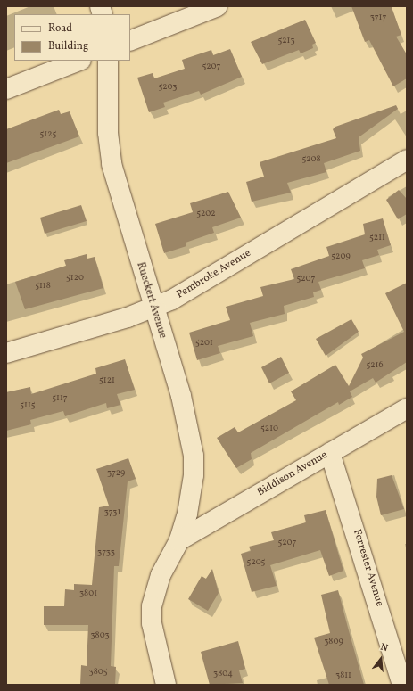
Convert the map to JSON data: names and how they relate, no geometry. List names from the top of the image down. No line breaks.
{"streets":{"street":["Pembroke Avenue","Rueckert Avenue","Biddison Avenue","Forrester Avenue"]},"crossings":[["Pembroke Avenue","Rueckert Avenue"],["Rueckert Avenue","Biddison Avenue"],["Biddison Avenue","Forrester Avenue"]],"house_numbers":["3717","5213","5207","5203","5125","5208","5202","5211","5209","5120","5207","5118","5201","5216","5121","5117","5115","5210","3729","3731","5207","3733","5205","3801","3803","3809","3805","3804","3811"],"legend":["Road","Building"],"north":"top"}
